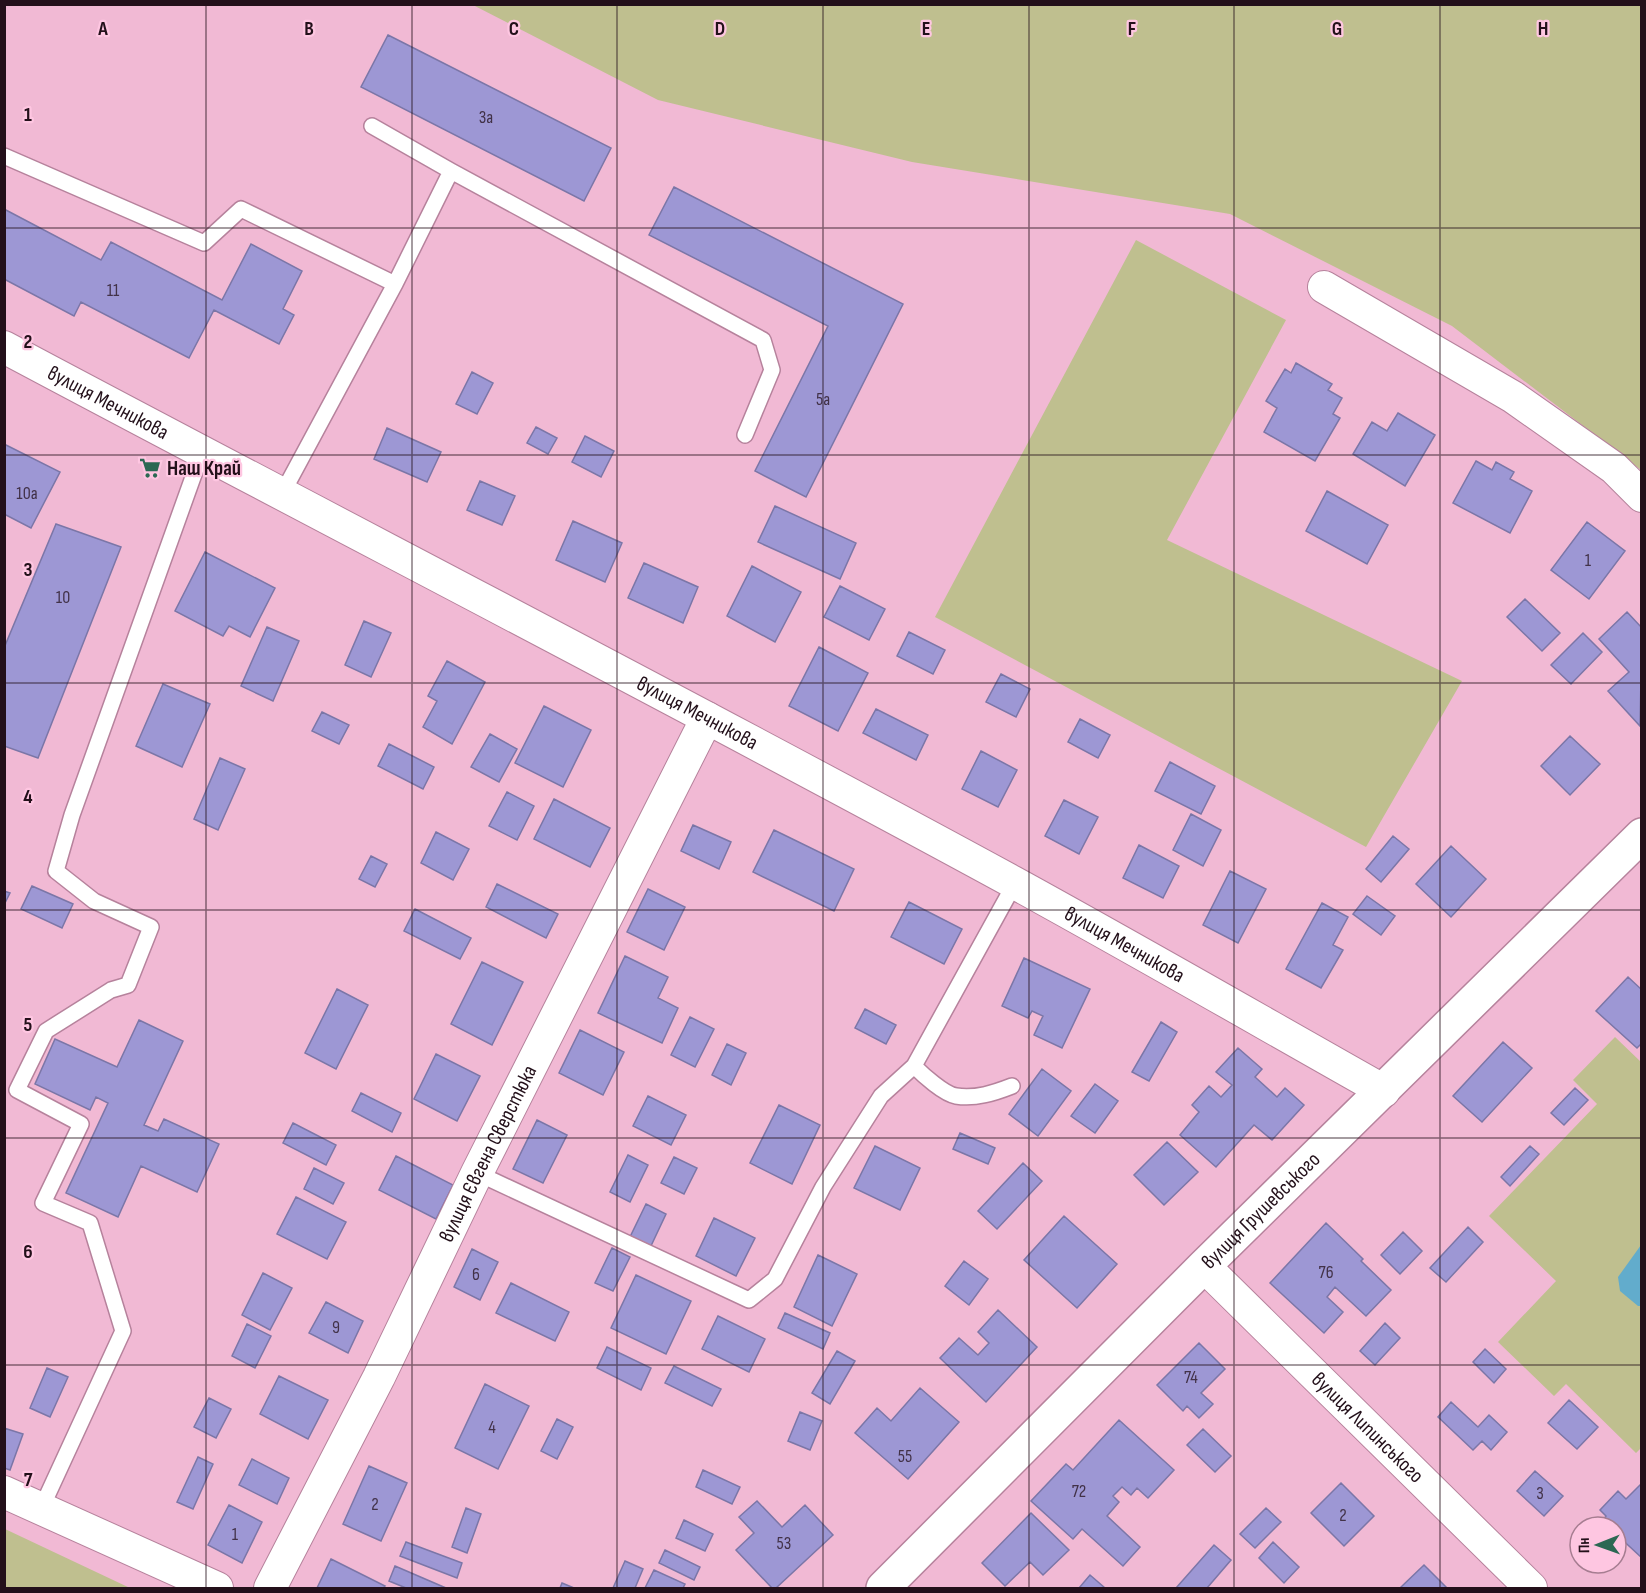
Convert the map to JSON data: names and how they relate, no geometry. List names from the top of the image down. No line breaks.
{"streets":{"street":["вулиця Мечникова","вулиця Євгена Сверстюка","вулиця Грушевського","вулиця Липинського"]},"crossings":[["вулиця Мечникова","вулиця Євгена Сверстюка"],["вулиця Мечникова","вулиця Грушевського"],["вулиця Грушевського","вулиця Липинського"]],"places":{"supermarket":["Наш Край"]},"house_numbers":["3а","11","5а","10а","1","10","76","6","9","74","4","55","72","3","2","2","1","53"],"north":"left","grid":{"columns":["A","B","C","D","E","F","G","H"],"rows":["1","2","3","4","5","6","7"]}}
